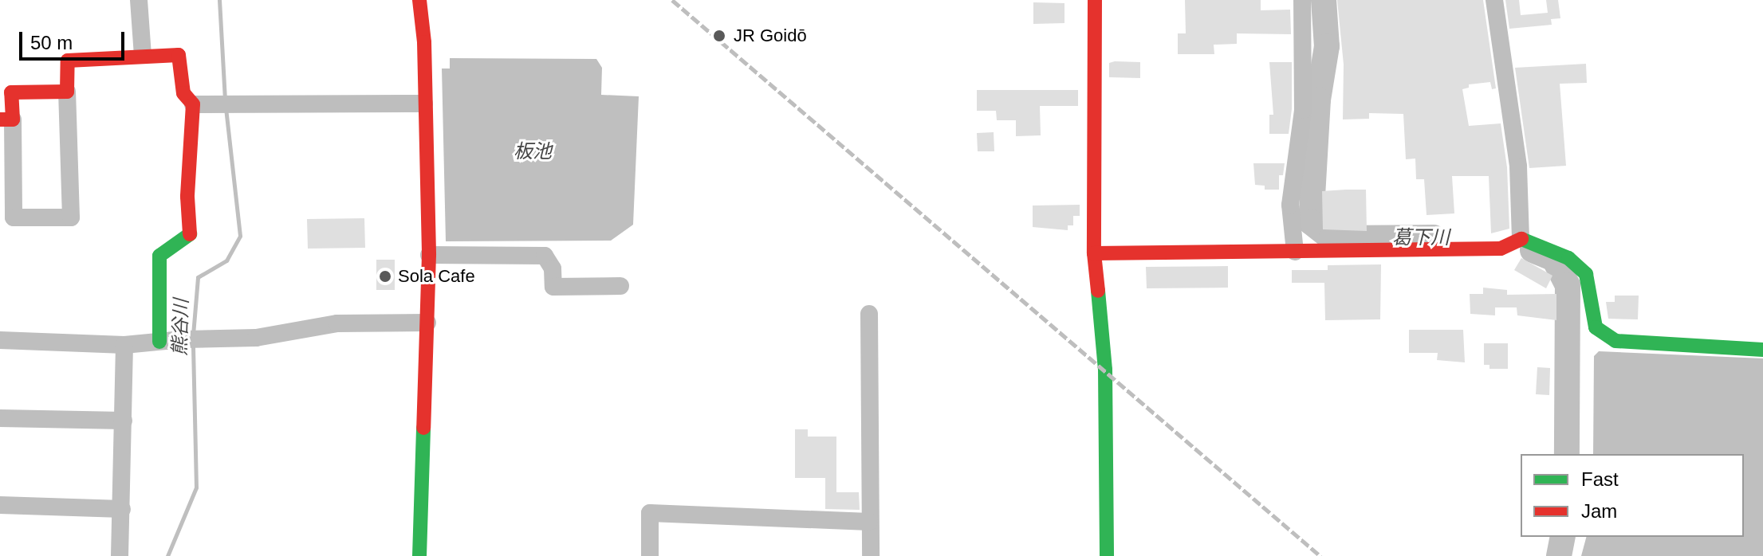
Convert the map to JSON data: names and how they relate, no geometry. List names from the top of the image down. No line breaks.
{"water":["板池","葛下川","熊谷川"],"places":["JR Goidō","Sola Cafe"],"legend":["Fast","Jam"],"scale_bar":"50 m"}
